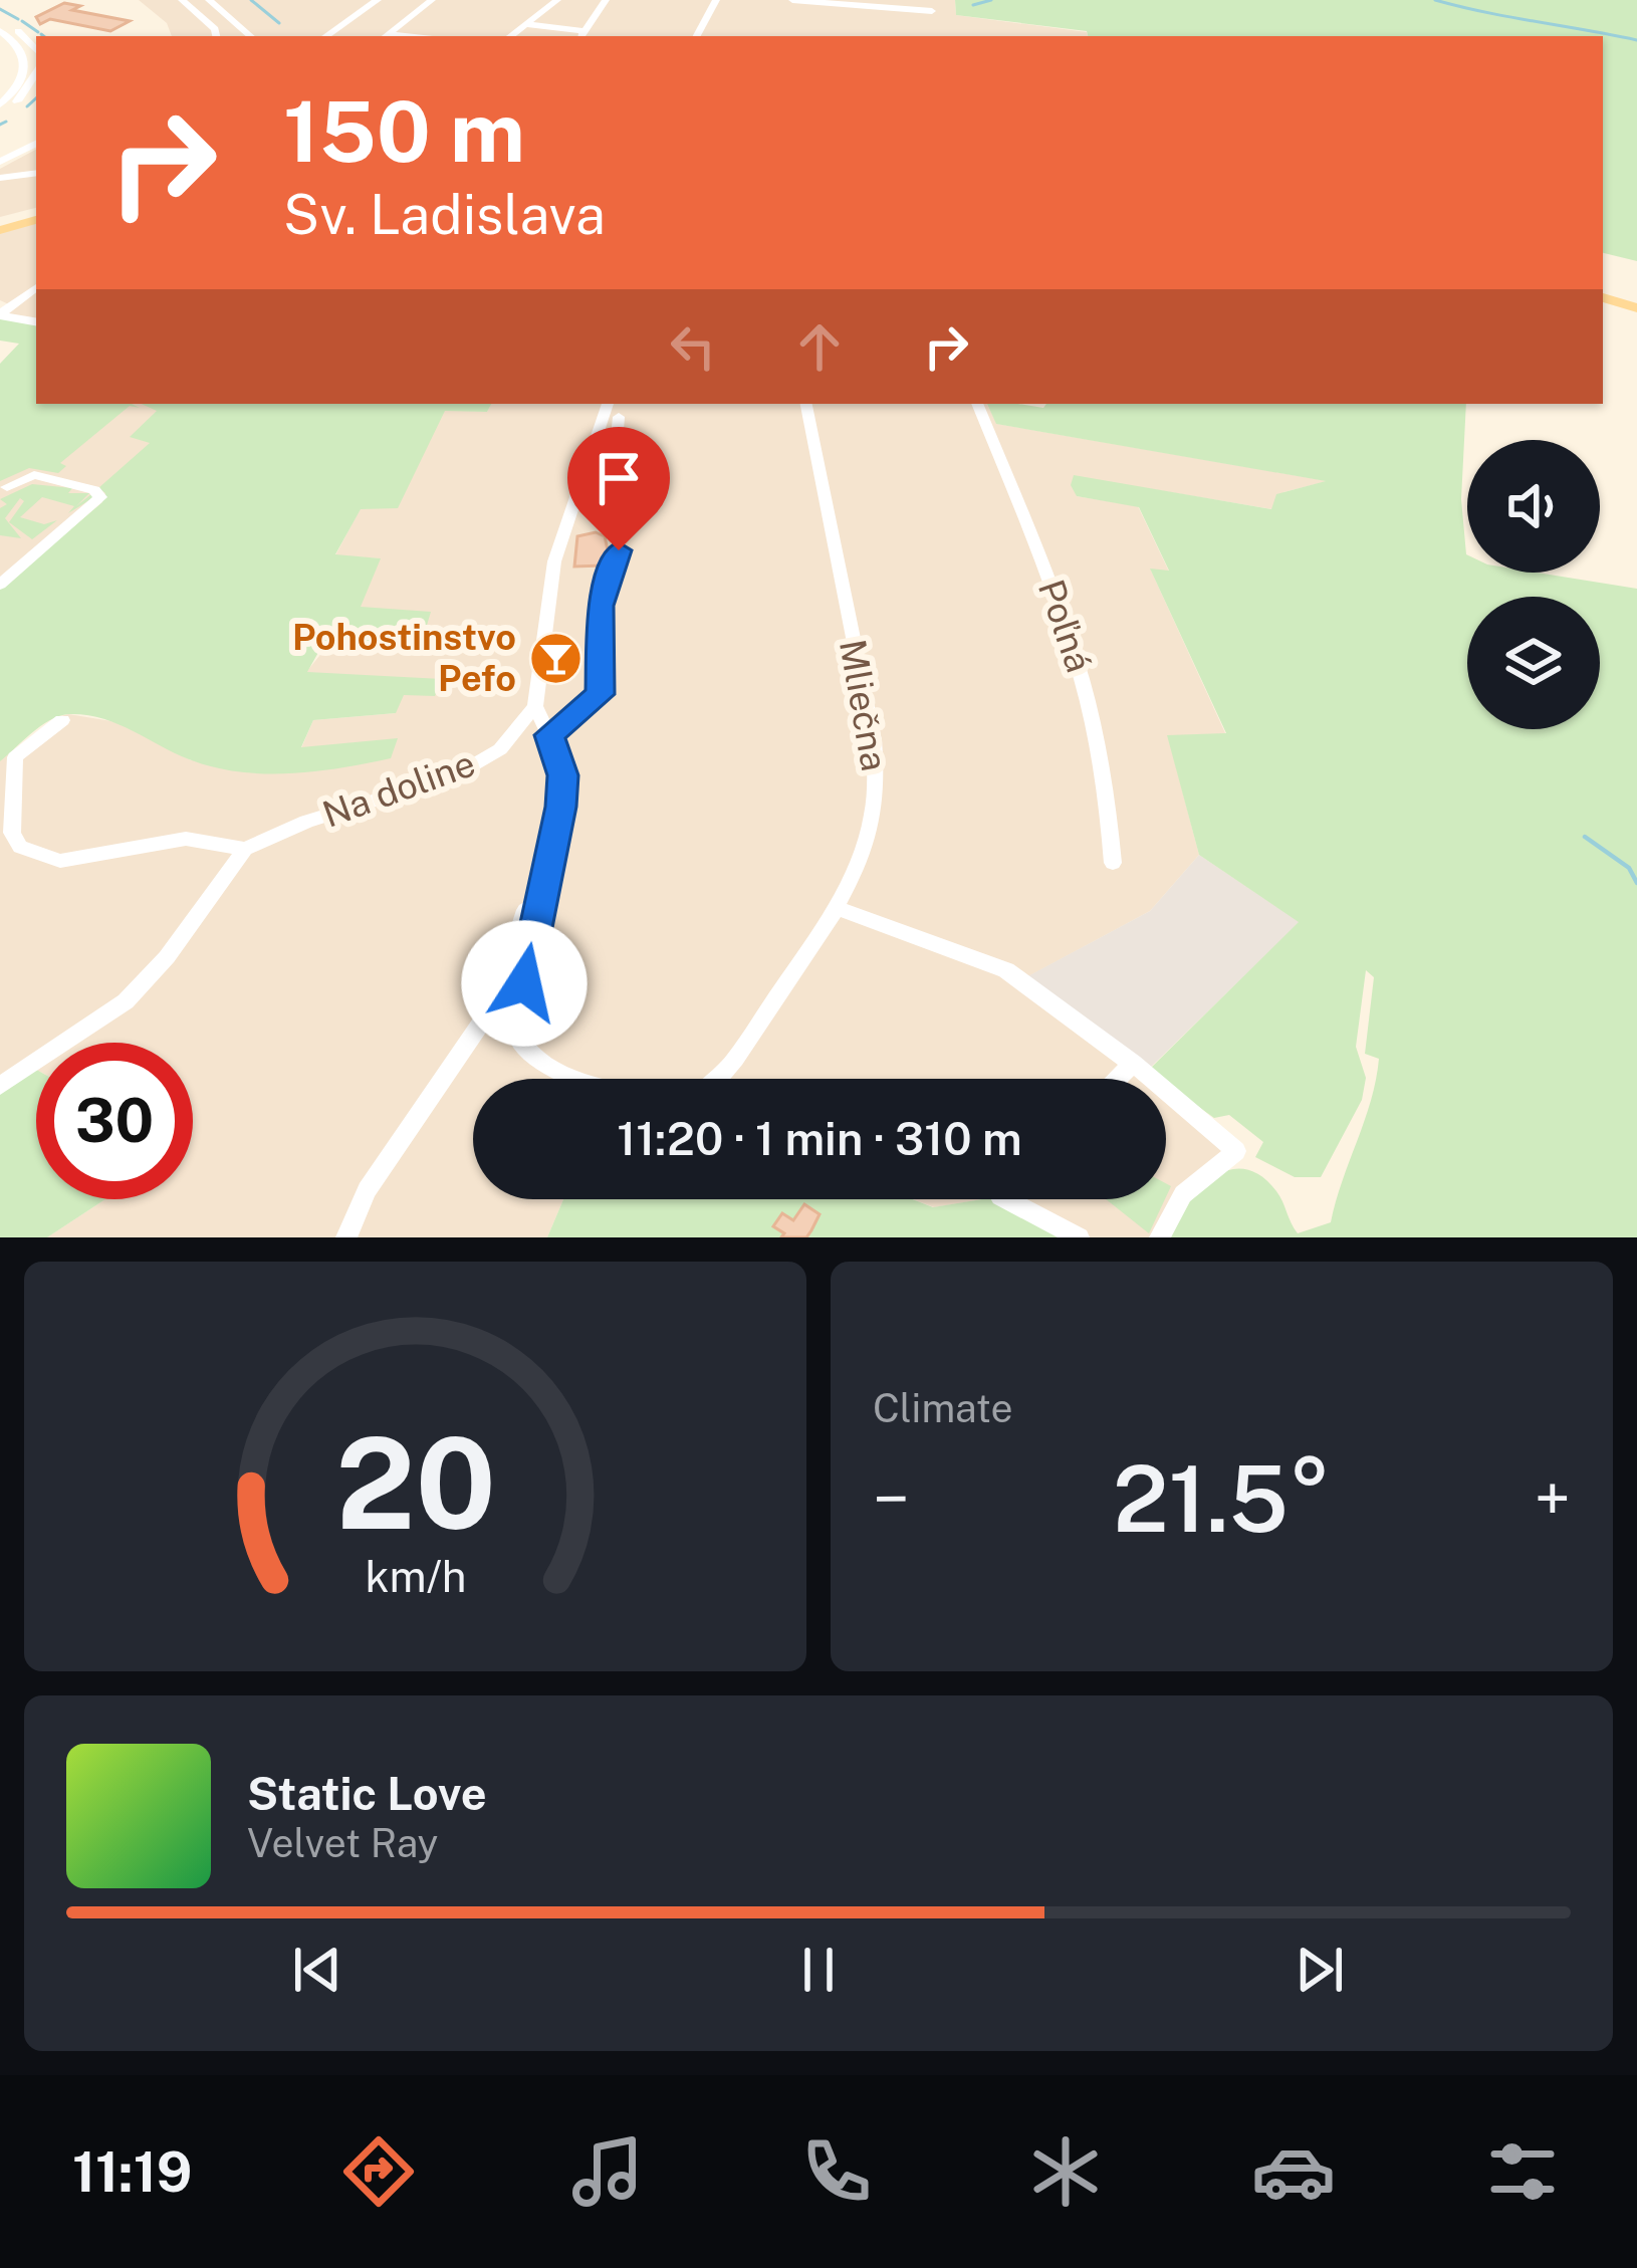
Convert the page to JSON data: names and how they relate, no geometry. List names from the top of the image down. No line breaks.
{"streets":{"street":["Poľná","Mliečna","Na doline"]},"places":{"bar":["Pohostinstvo Pefo"]},"page":{"turn":["150 m","Sv. Ladislava"],"limit":"30","trip":"11:20 · 1 min · 310 m","tile":"Climate","heat":["−","21.5°","+"],"song":["Static Love","Velvet Ray"],"tabs":"11:19","gauge":["20","km/h"]}}
